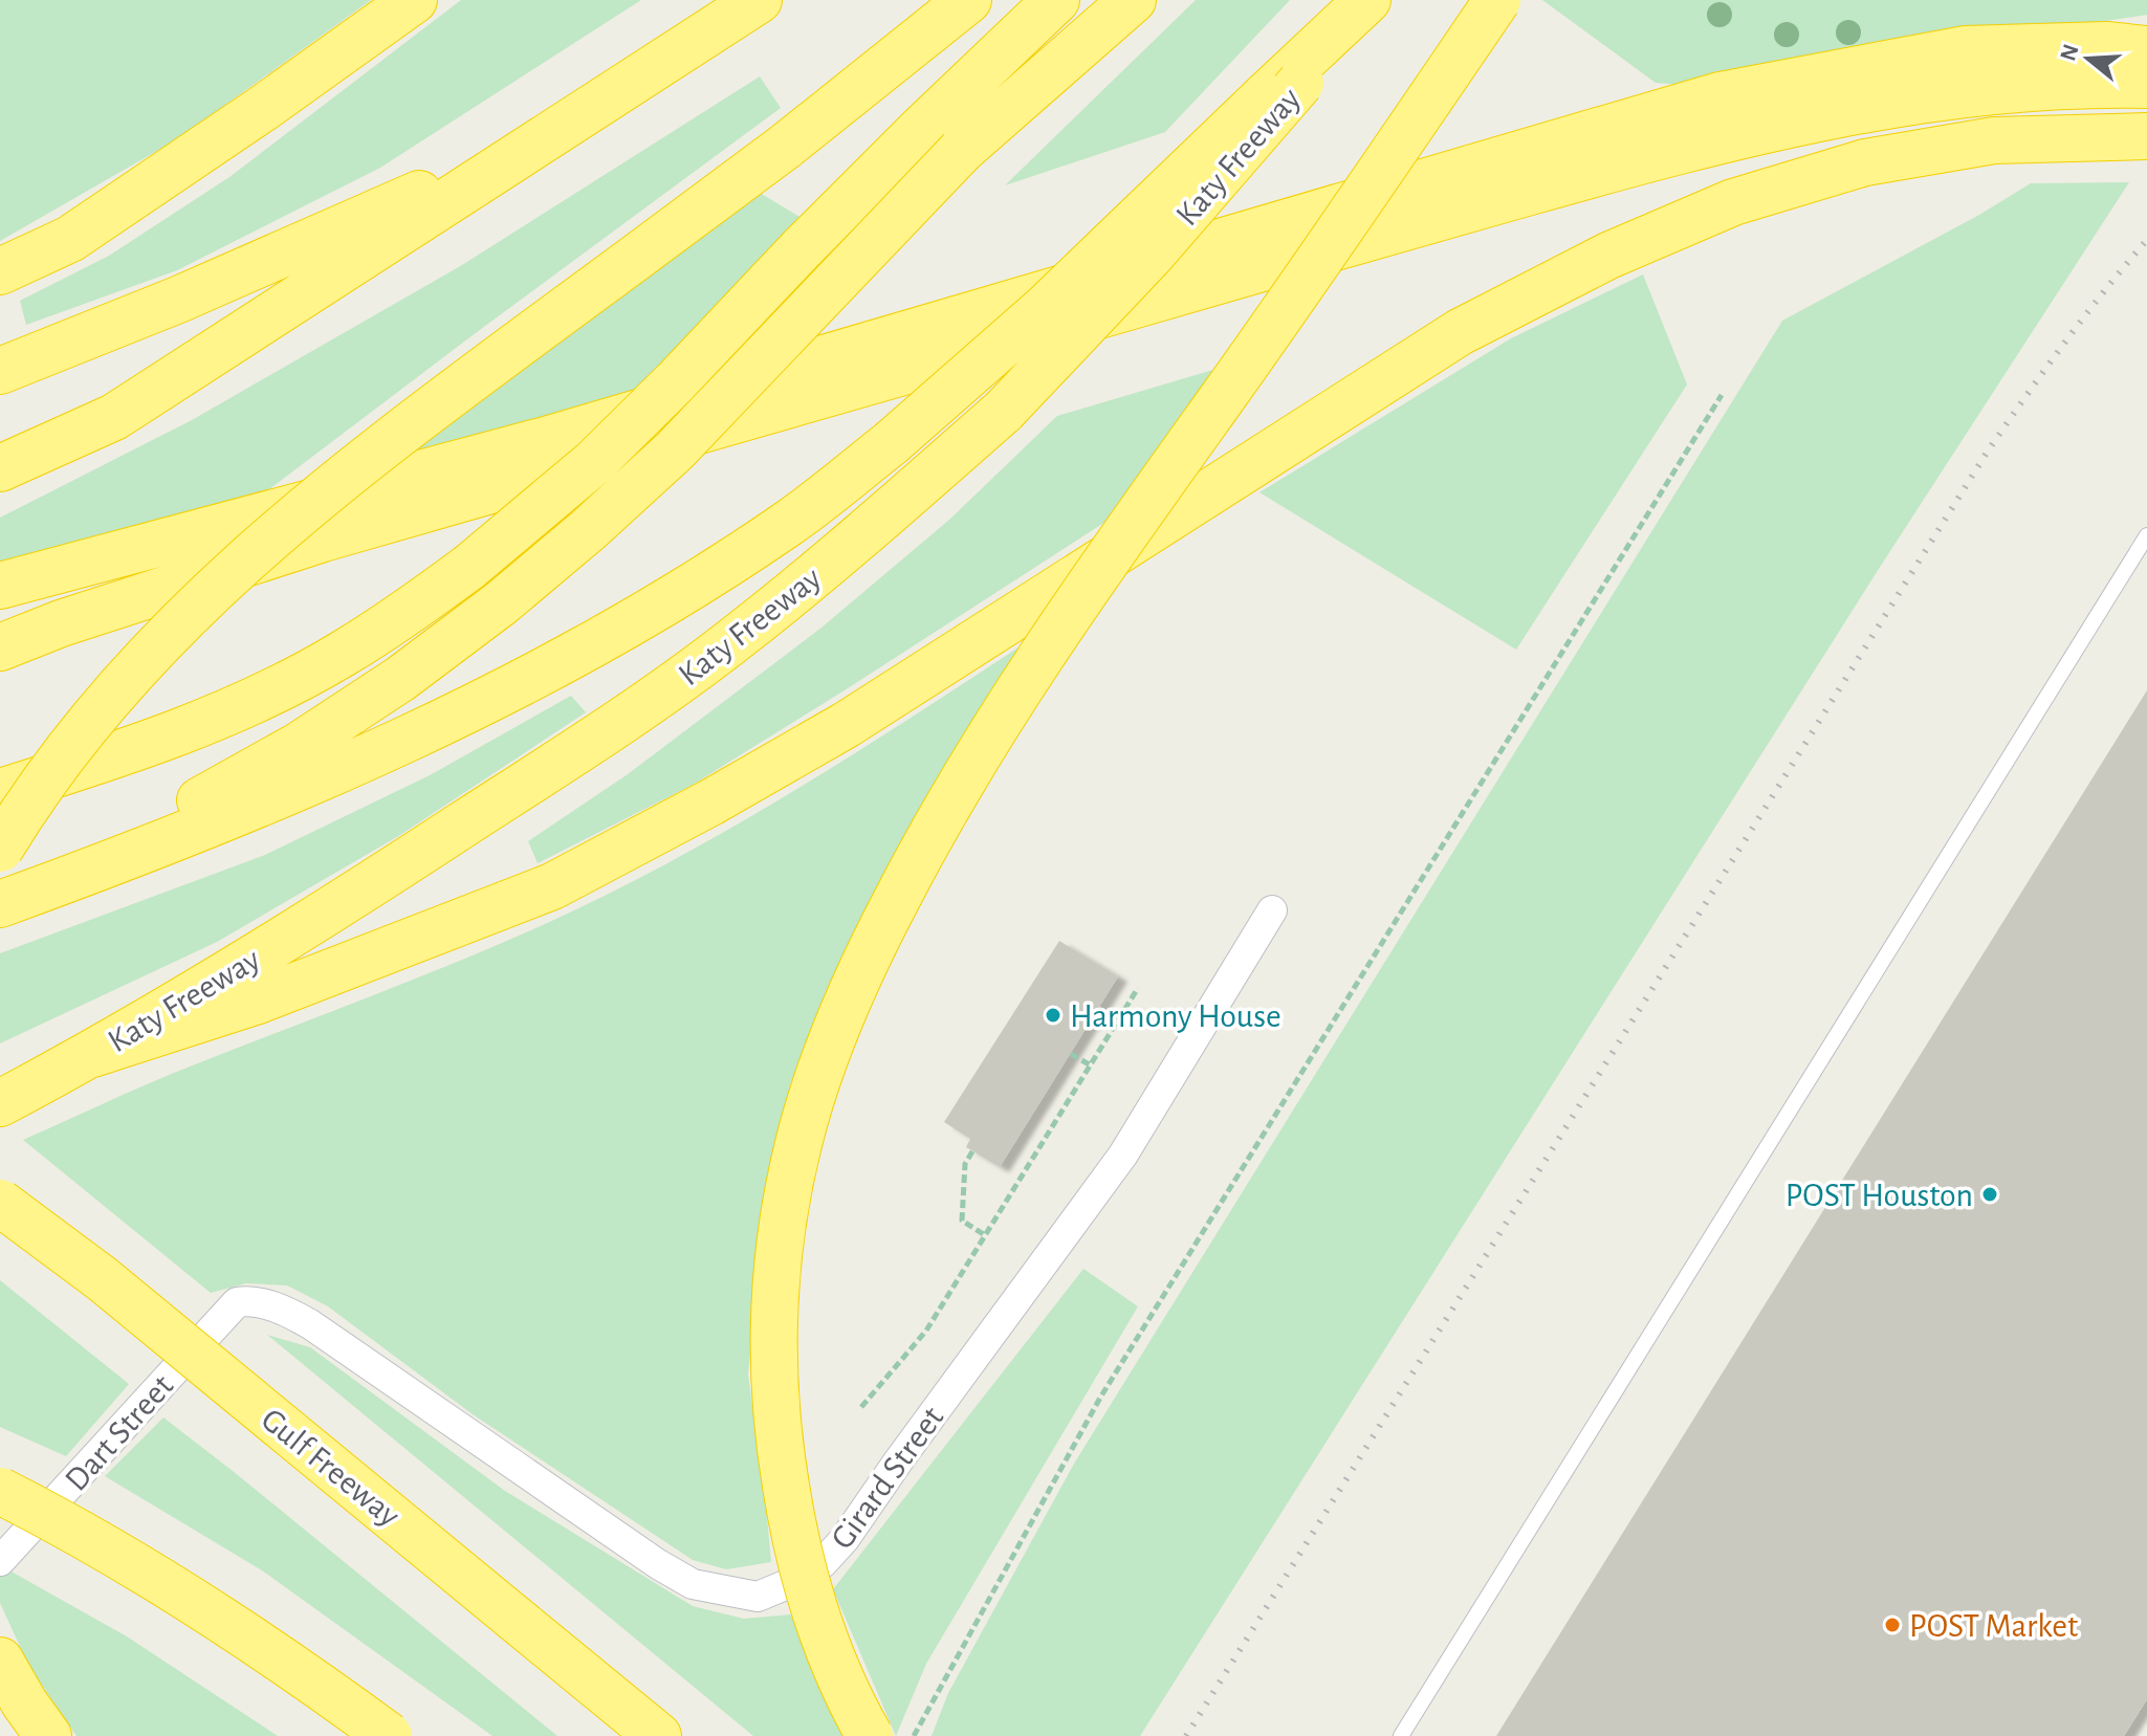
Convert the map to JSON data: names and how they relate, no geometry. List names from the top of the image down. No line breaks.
{"streets":{"highway":["Katy Freeway","Gulf Freeway"],"street":["Dart Street","Girard Street"]},"crossings":[["Dart Street","Girard Street"]],"places":["Harmony House","POST Houston","POST Market"],"north":"left"}
